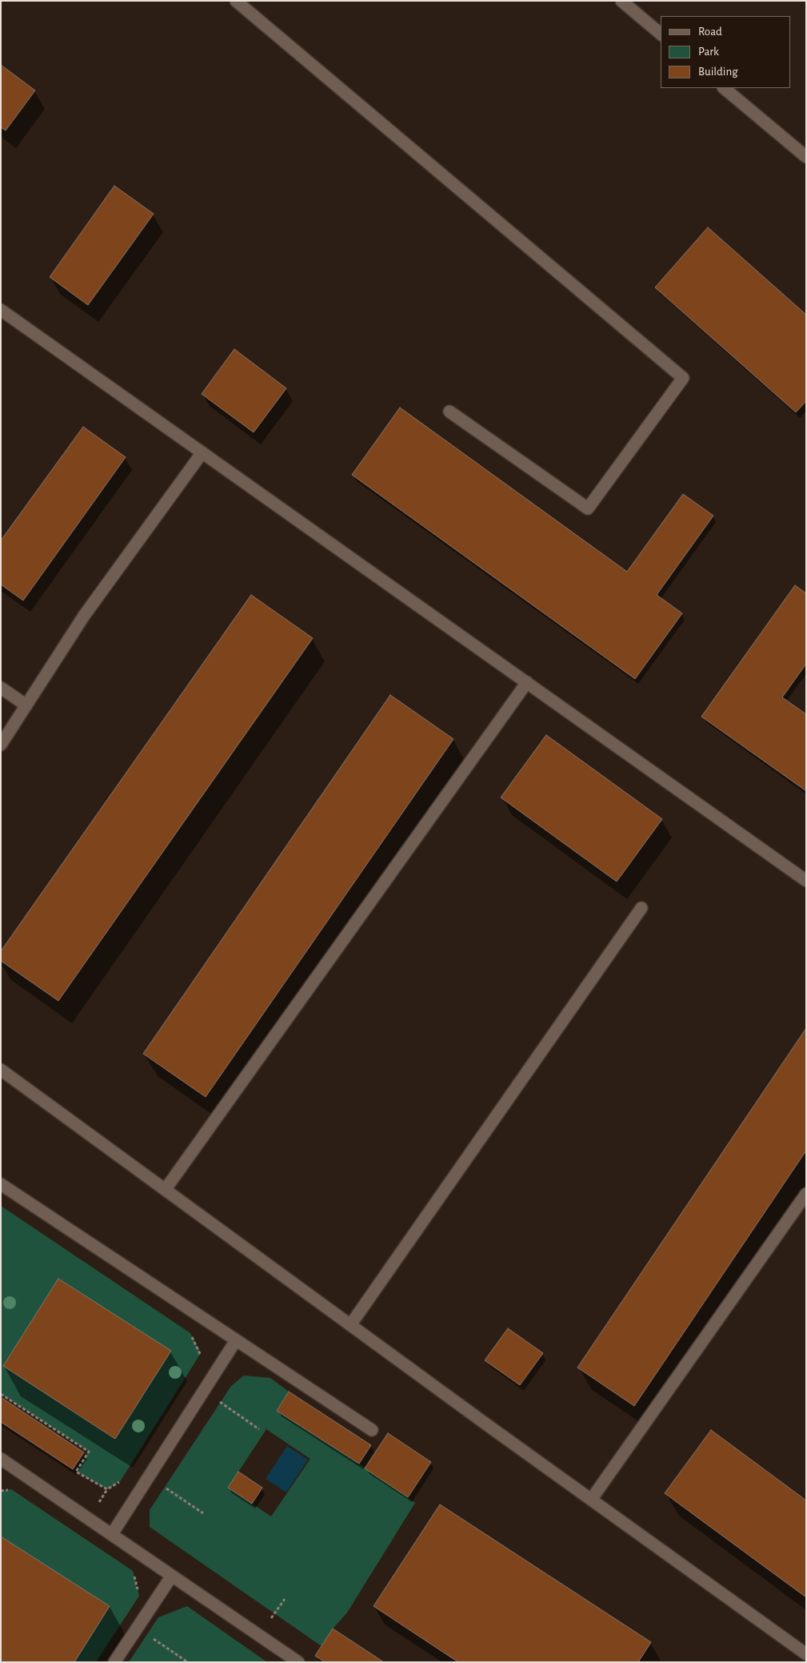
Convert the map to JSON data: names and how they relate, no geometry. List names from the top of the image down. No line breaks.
{"legend":["Road","Park","Building"]}
